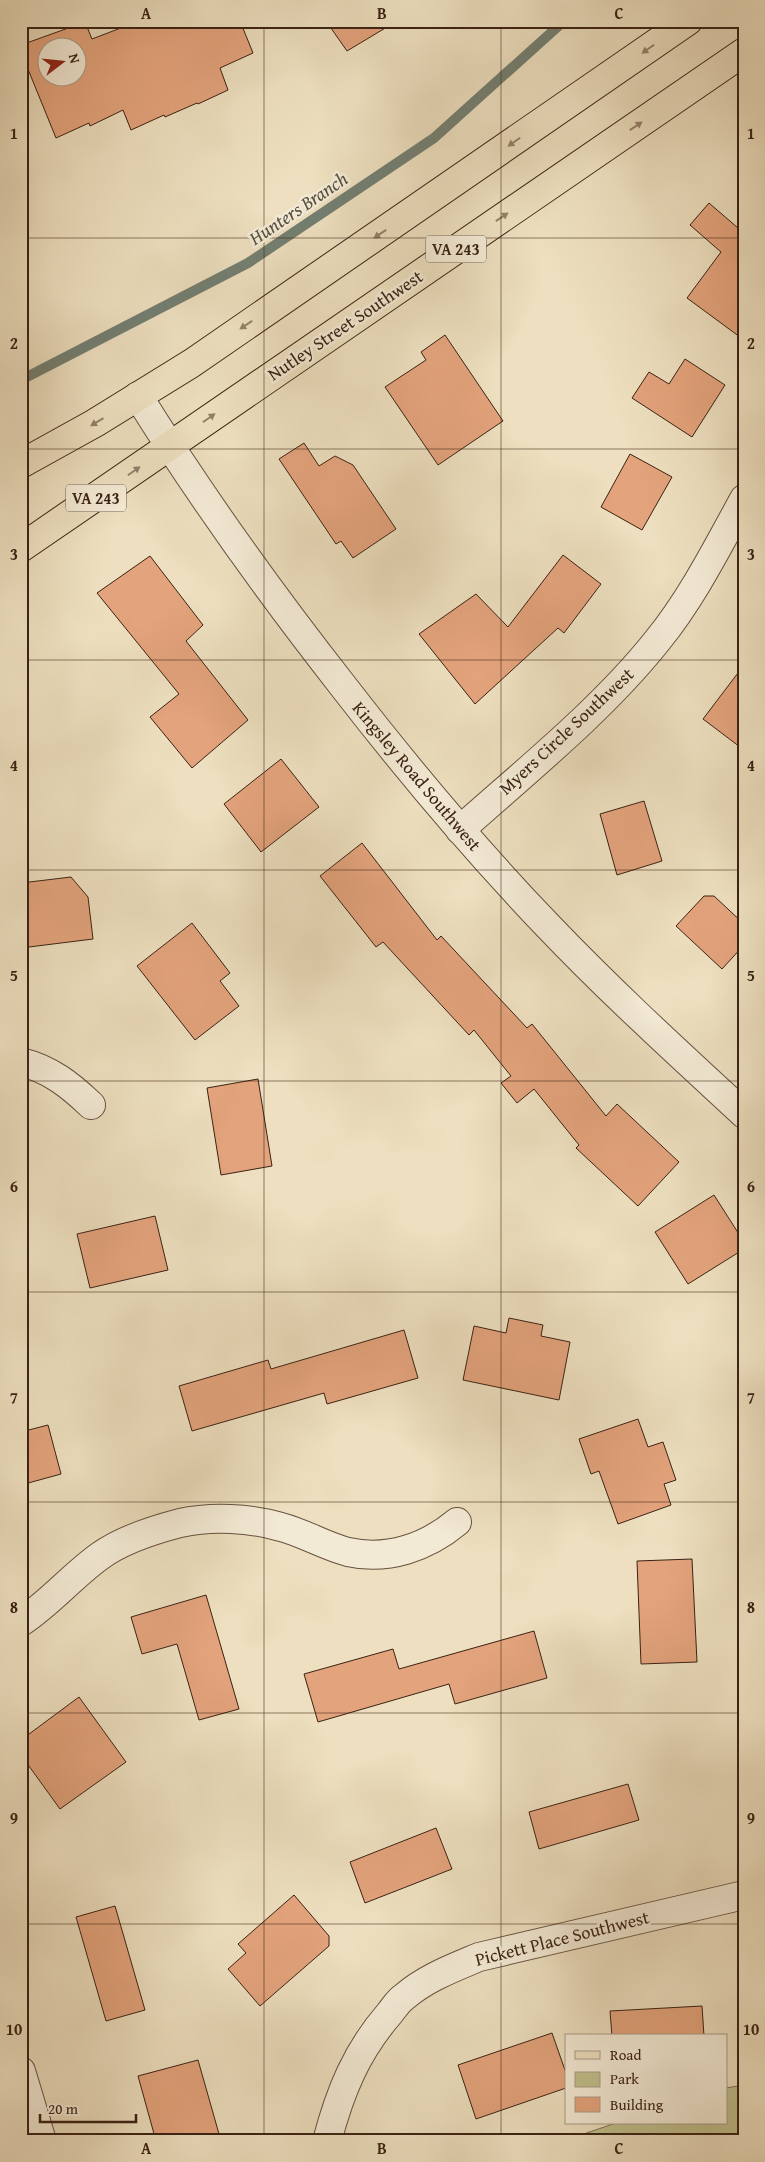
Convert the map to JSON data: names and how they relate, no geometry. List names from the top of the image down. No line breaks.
{"streets":{"main road":["VA 243","Nutley Street Southwest"],"street":["Myers Circle Southwest","Kingsley Road Southwest","Pickett Place Southwest"]},"crossings":[["Nutley Street Southwest","Kingsley Road Southwest"],["Myers Circle Southwest","Kingsley Road Southwest"]],"water":["Hunters Branch"],"legend":["Road","Park","Building"],"scale_bar":"20 m","north":"right","grid":{"columns":["A","B","C"],"rows":["1","2","3","4","5","6","7","8","9","10"]}}
